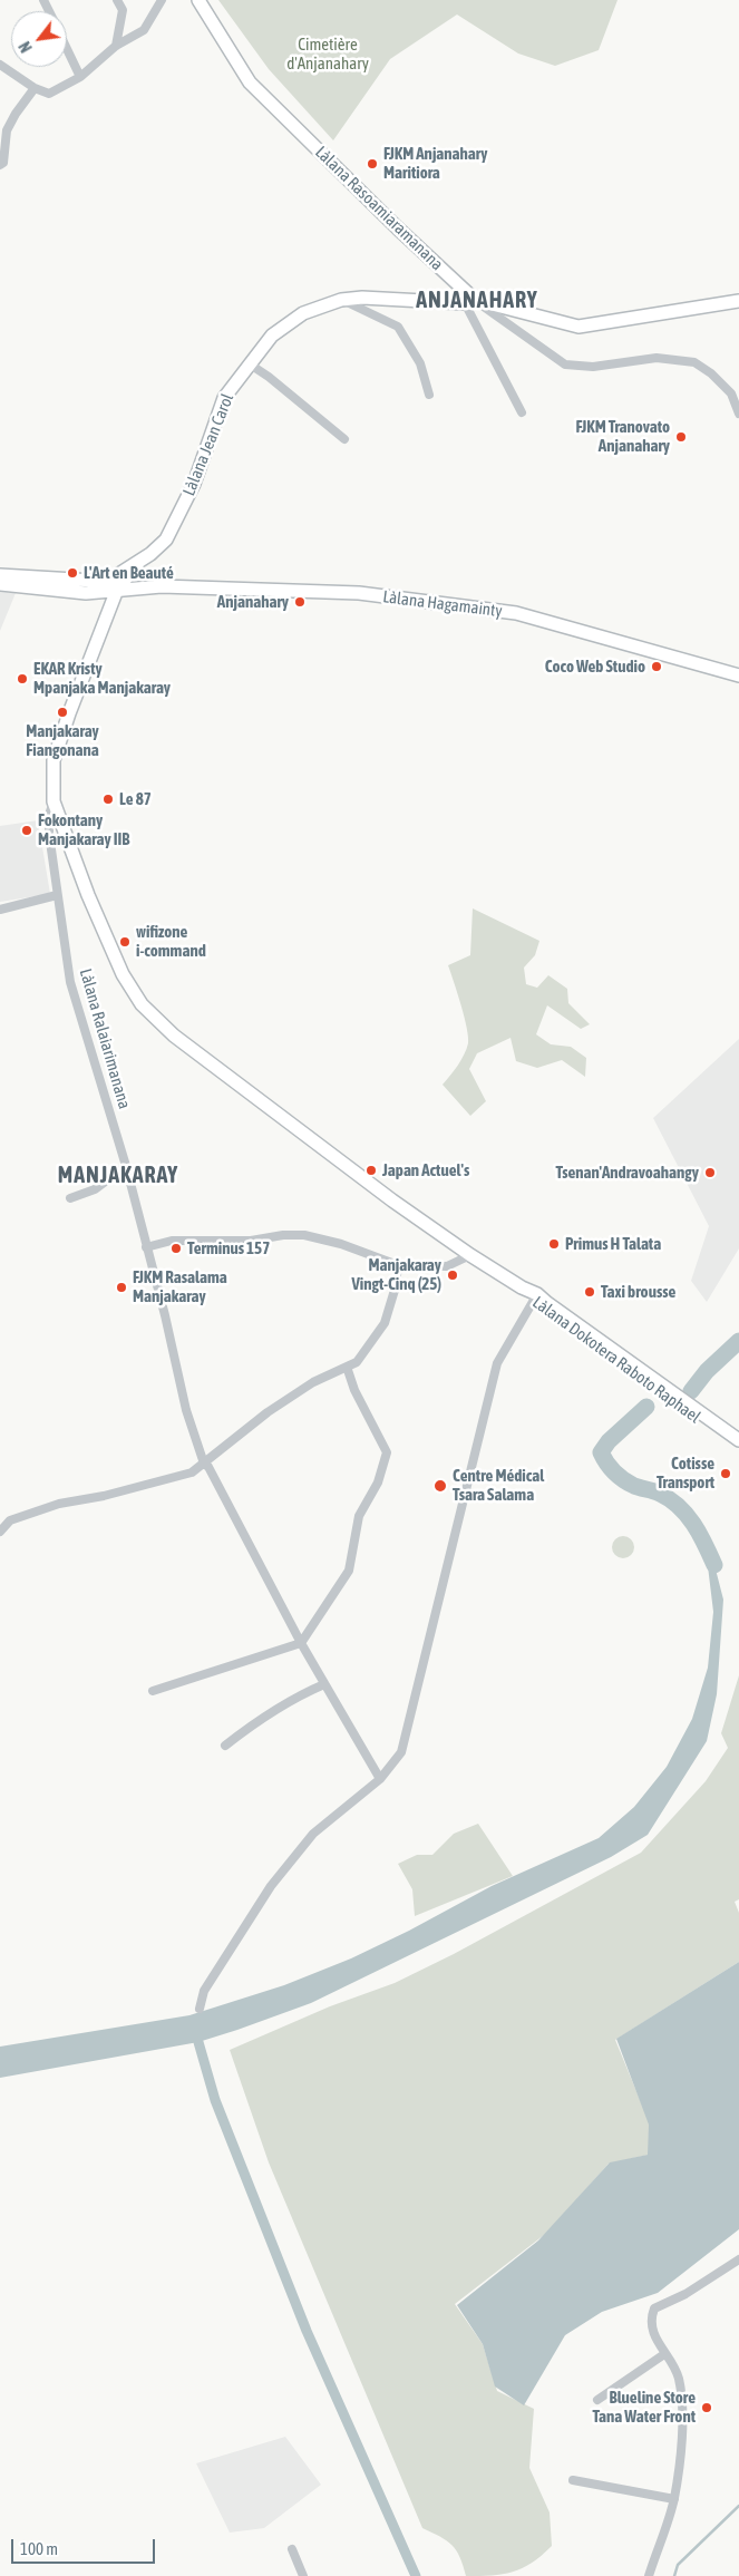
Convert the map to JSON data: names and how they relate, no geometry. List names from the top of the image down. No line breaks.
{"streets":{"main road":["Làlana Rasoamiaramanana","Làlana Jean Carol","Làlana Hagamainty","Làlana Dokotera Raboto Raphael"],"street":["Làlana Ralaiarimanana"]},"crossings":[["Làlana Rasoamiaramanana","Làlana Jean Carol"],["Làlana Ralaiarimanana","Làlana Dokotera Raboto Raphael"]],"districts":["ANJANAHARY","MANJAKARAY"],"parks":["Cimetière d'Anjanahary"],"places":["FJKM Anjanahary Maritiora","FJKM Tranovato Anjanahary","L'Art en Beauté","Anjanahary","Coco Web Studio","EKAR Kristy Mpanjaka Manjakaray","Manjakaray Fiangonana","Le 87","Fokontany Manjakaray IIB","wifizone i-command","Japan Actuel's","Tsenan'Andravoahangy","Primus H Talata","Terminus 157","Manjakaray Vingt-Cinq (25)","FJKM Rasalama Manjakaray","Taxi brousse","Cotisse Transport","Centre Médical Tsara Salama","Blueline Store Tana Water Front"],"scale_bar":"100 m","north":"bottom left"}
